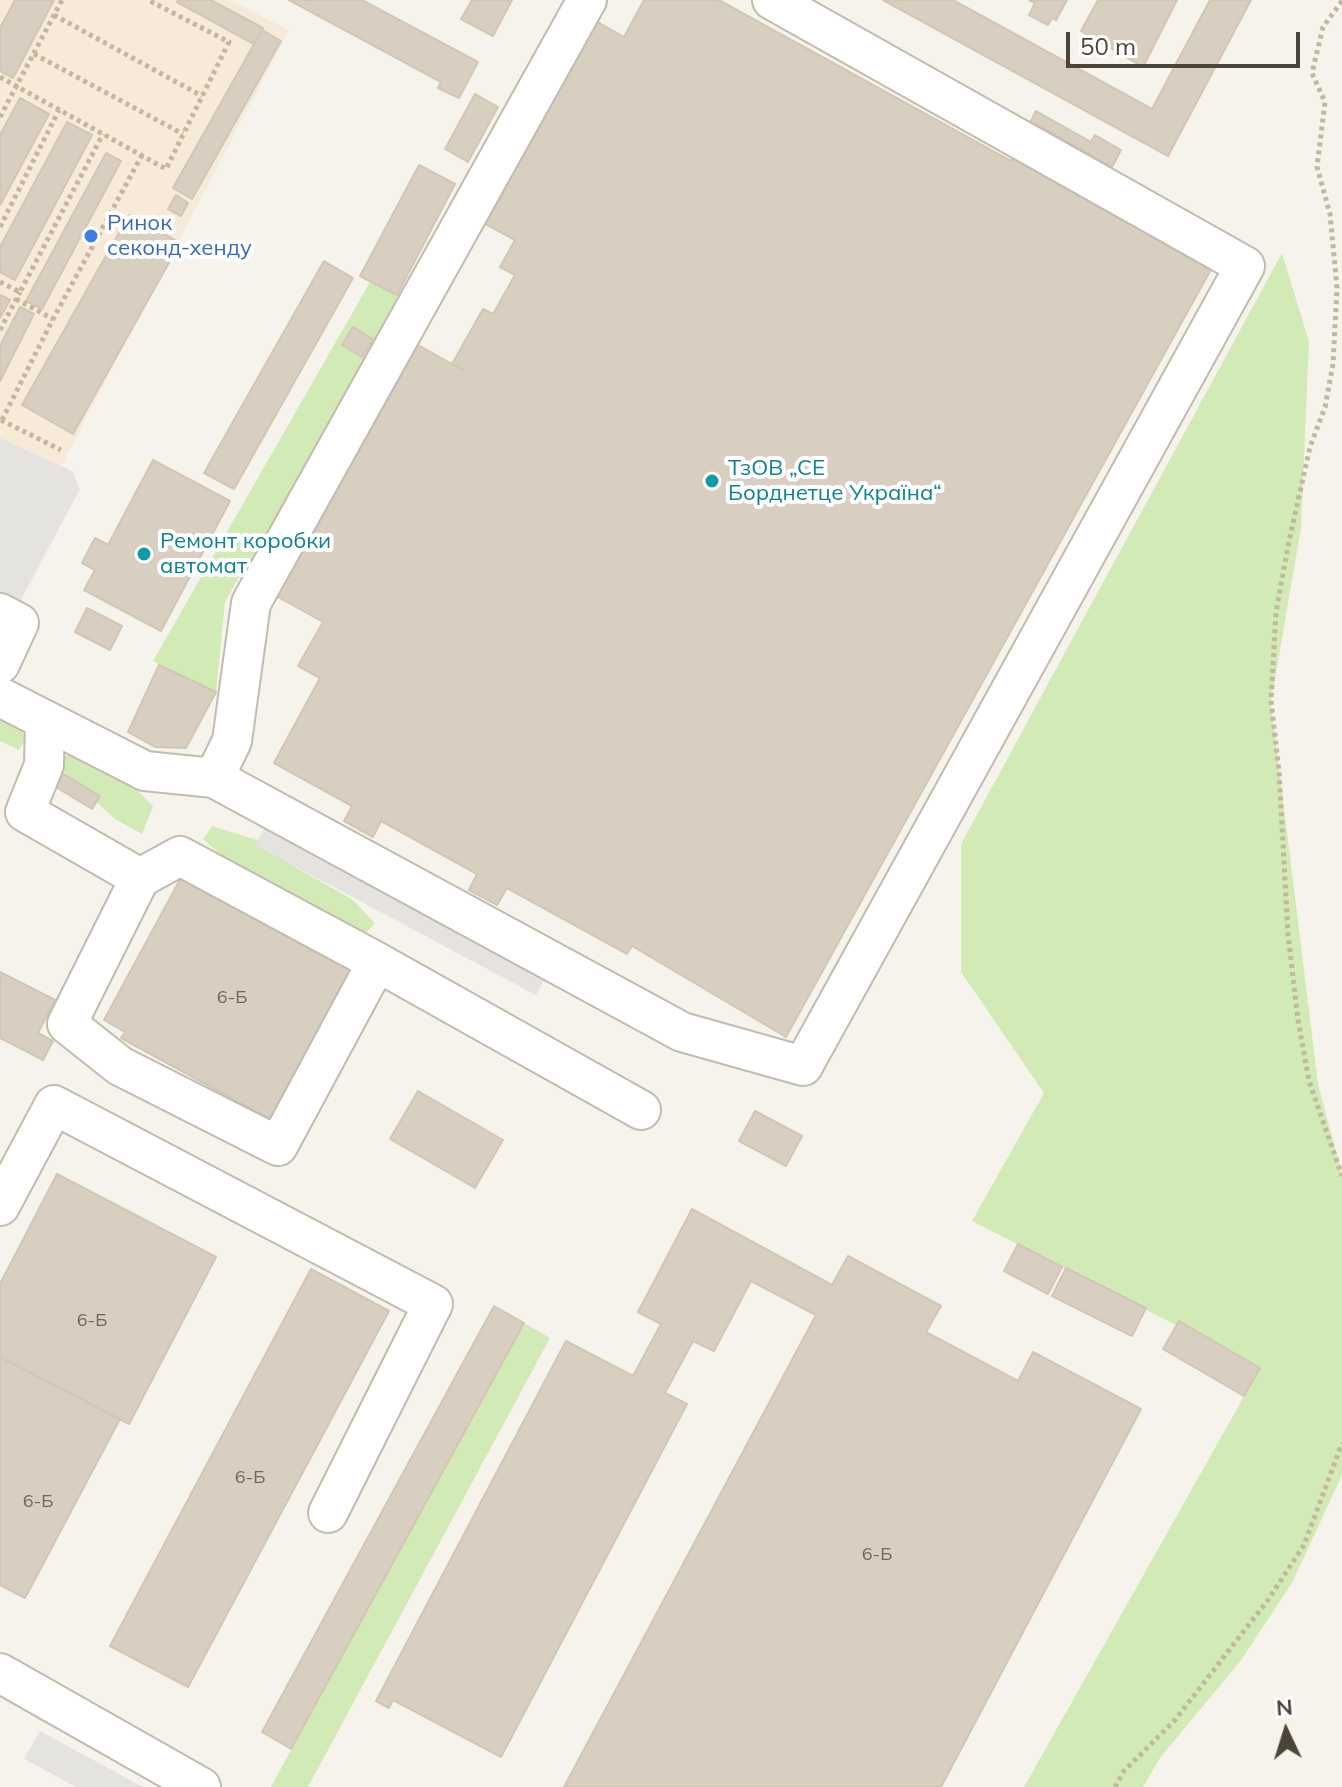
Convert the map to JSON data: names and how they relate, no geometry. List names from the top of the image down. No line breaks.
{"places":["Ринок секонд-хенду","ТзОВ „СЕ Борднетце Україна“","Ремонт коробки автомат"],"house_numbers":["6-Б","6-Б","6-Б","6-Б","6-Б"],"scale_bar":"50 m","north":"top"}
